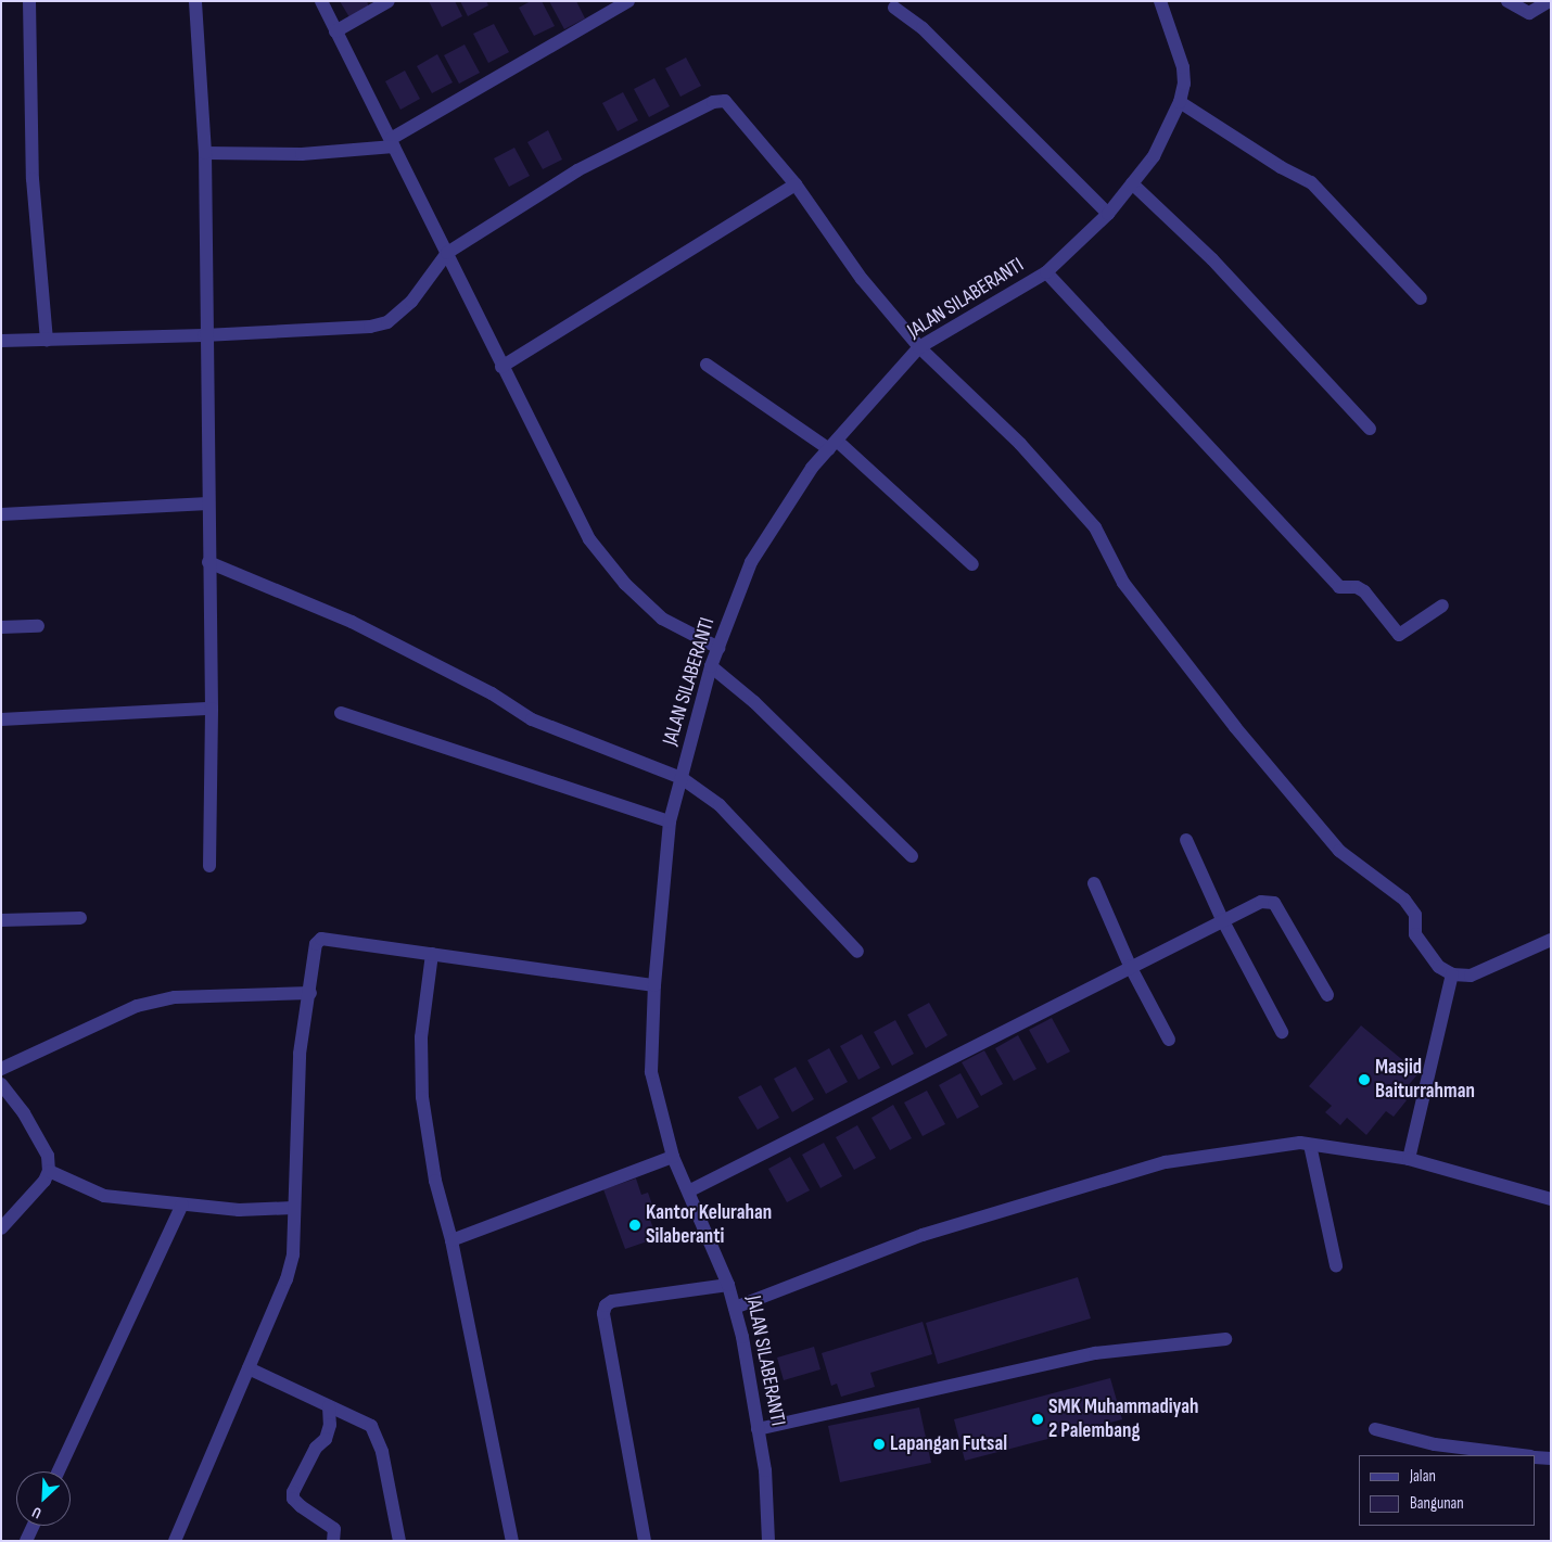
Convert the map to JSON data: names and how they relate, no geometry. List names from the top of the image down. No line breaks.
{"streets":{"street":["JALAN SILABERANTI"]},"places":["Masjid Baiturrahman","Kantor Kelurahan Silaberanti","SMK Muhammadiyah 2 Palembang","Lapangan Futsal"],"legend":["Jalan","Bangunan"],"north":"bottom left"}
